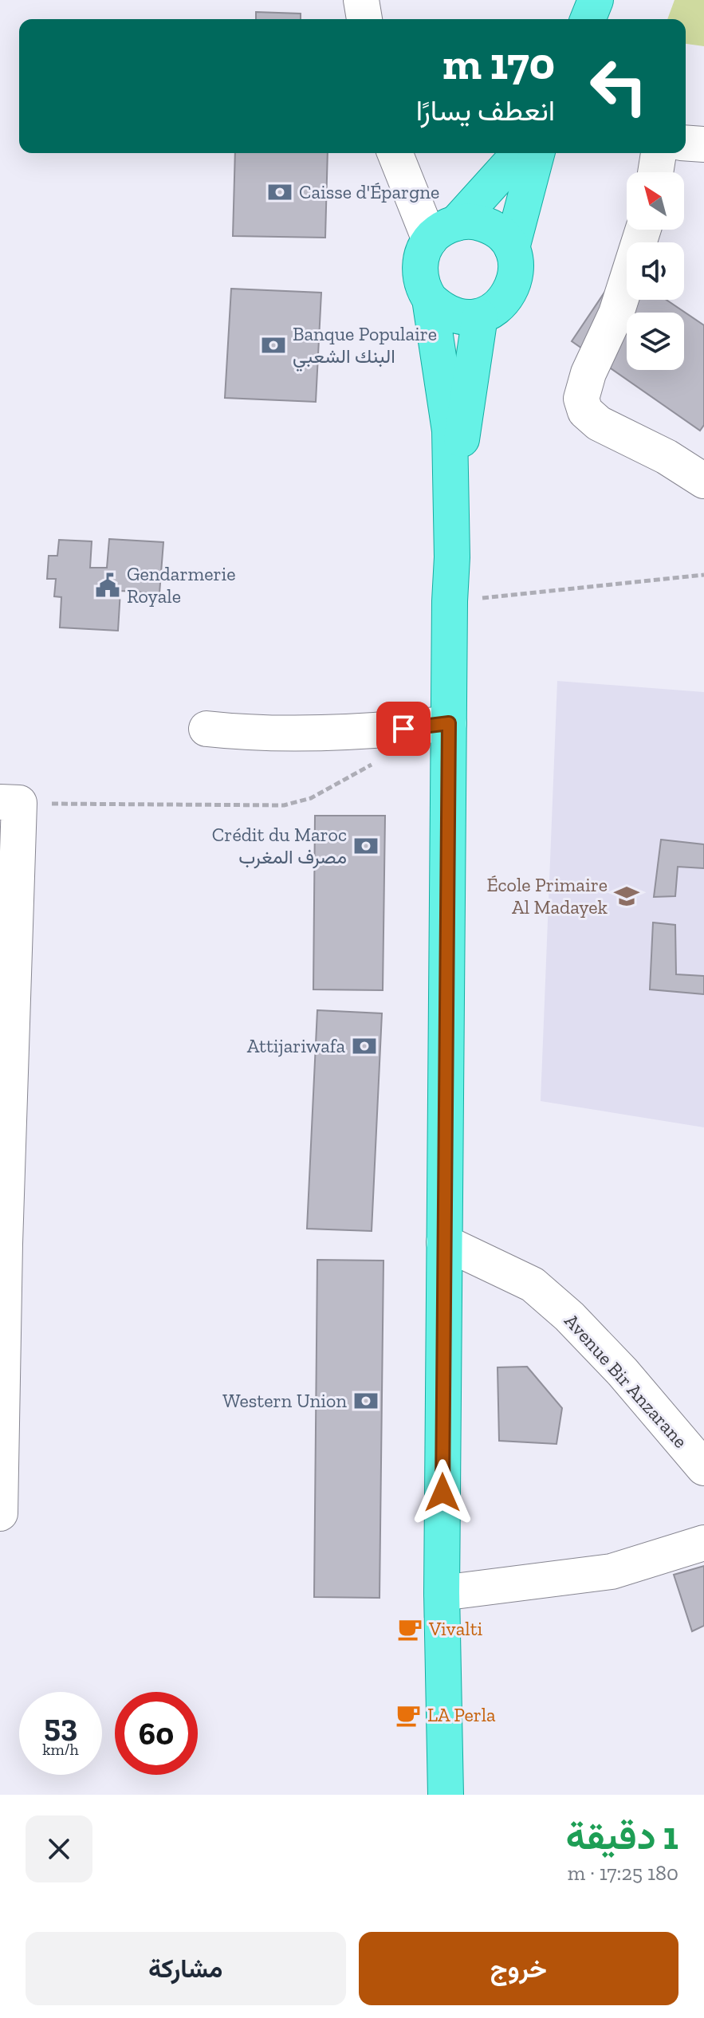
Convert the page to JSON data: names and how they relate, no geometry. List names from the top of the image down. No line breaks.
{"streets":{"street":["Avenue Bir Anzarane"]},"places":{"bank":["Caisse d'Épargne","Banque Populaire البنك الشعبي","Crédit du Maroc مصرف المغرب","Attijariwafa","Western Union"],"public building":["Gendarmerie Royale"],"school or university":["École Primaire Al Madayek"],"cafe":["Vivalti","LA Perla"]},"north":"top left","page":{"turn":["170 m","انعطف يسارًا"],"speed":"53 km/h","limit":"60","heading":["1 دقيقة","180 m · 17:25"],"buttons":["خروج","مشاركة"]}}
